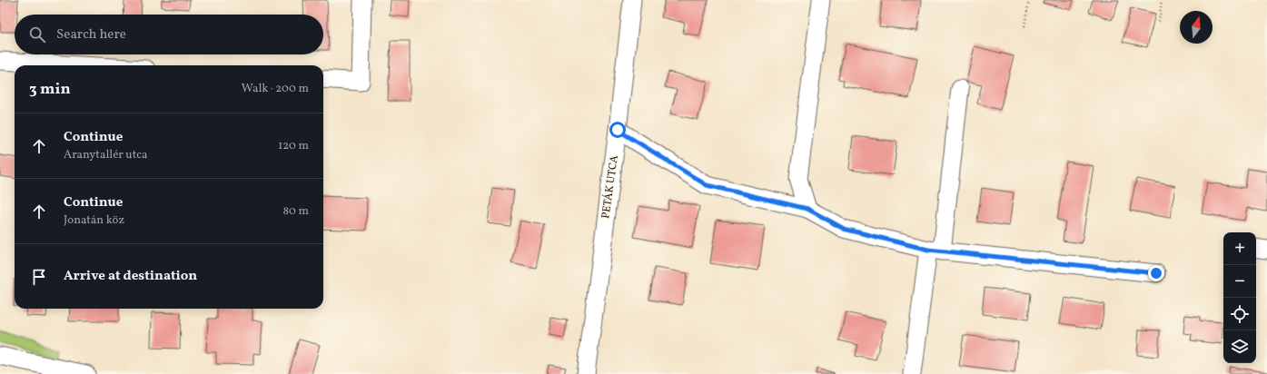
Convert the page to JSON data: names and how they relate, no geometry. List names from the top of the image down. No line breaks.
{"streets":{"street":["PETÁK UTCA"]},"north":"top","page":{"search":"Search here","heading":["3 min","Walk · 200 m"],"list":[["Continue","Aranytallér utca","120 m"],["Continue","Jonatán köz","80 m"],"Arrive at destination"],"map_buttons":["+","−"]}}
